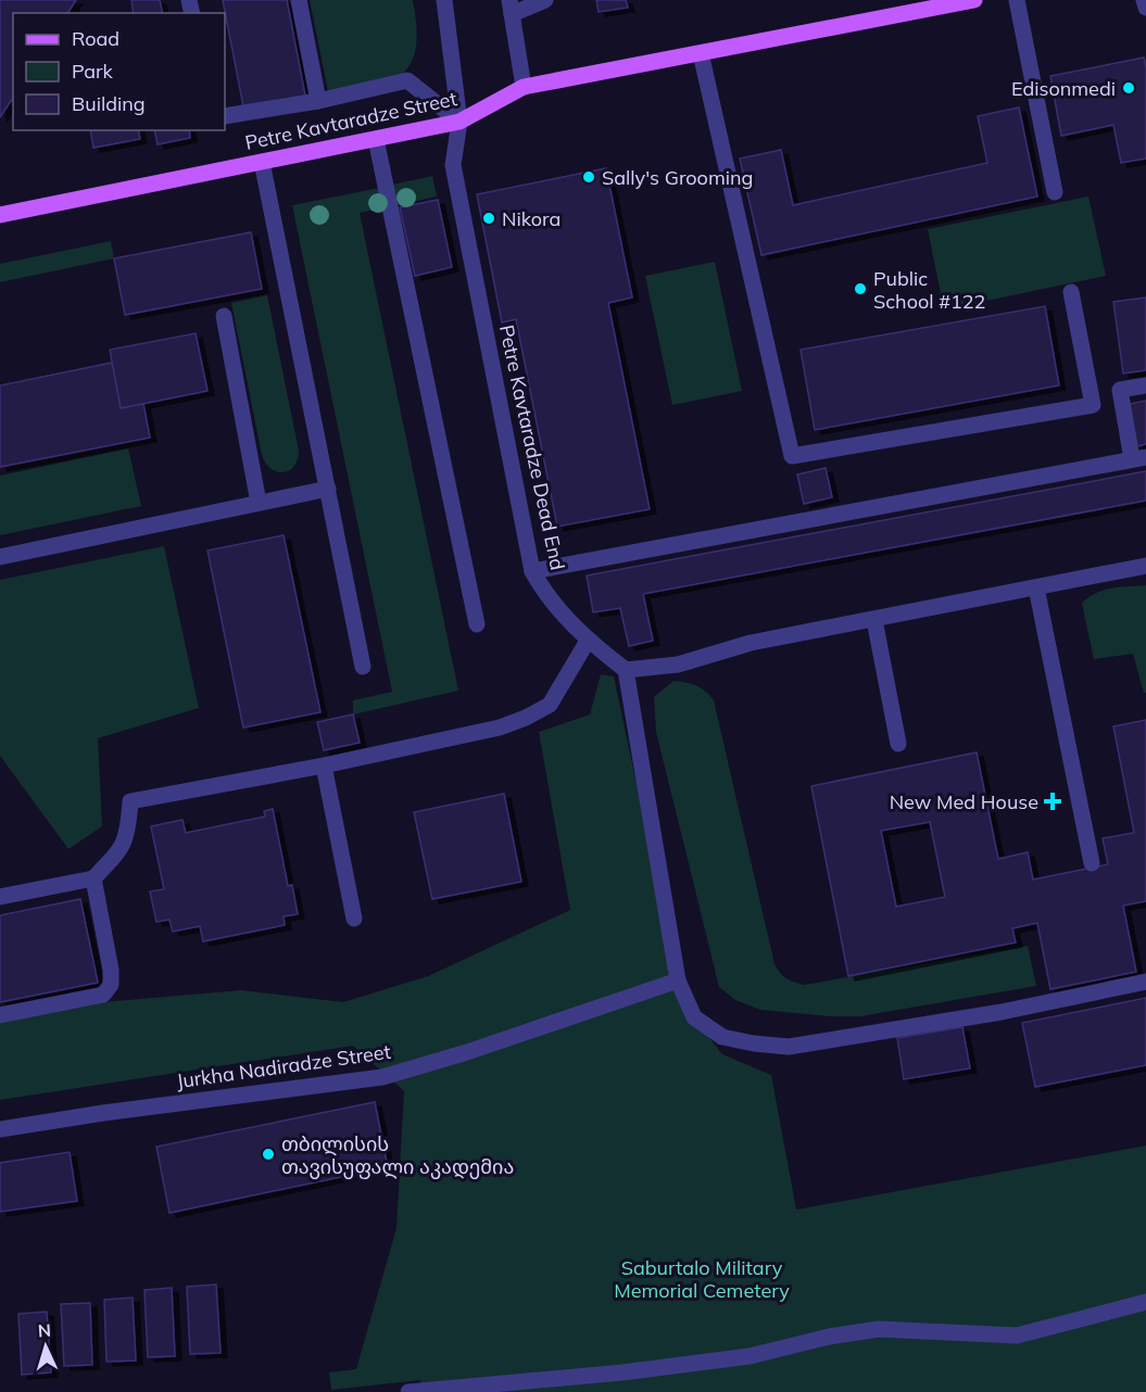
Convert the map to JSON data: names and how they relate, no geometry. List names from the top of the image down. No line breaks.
{"streets":{"main road":["Petre Kavtaradze Street"],"street":["Petre Kavtaradze Dead End","Jurkha Nadiradze Street"]},"crossings":[["Petre Kavtaradze Street","Petre Kavtaradze Dead End"]],"parks":["Saburtalo Military Memorial Cemetery"],"places":{"other":["Edisonmedi","Sally's Grooming","Nikora","Public School #122","თბილისის თავისუფალი აკადემია"],"health":["New Med House"]},"legend":["Road","Park","Building"],"north":"top"}
